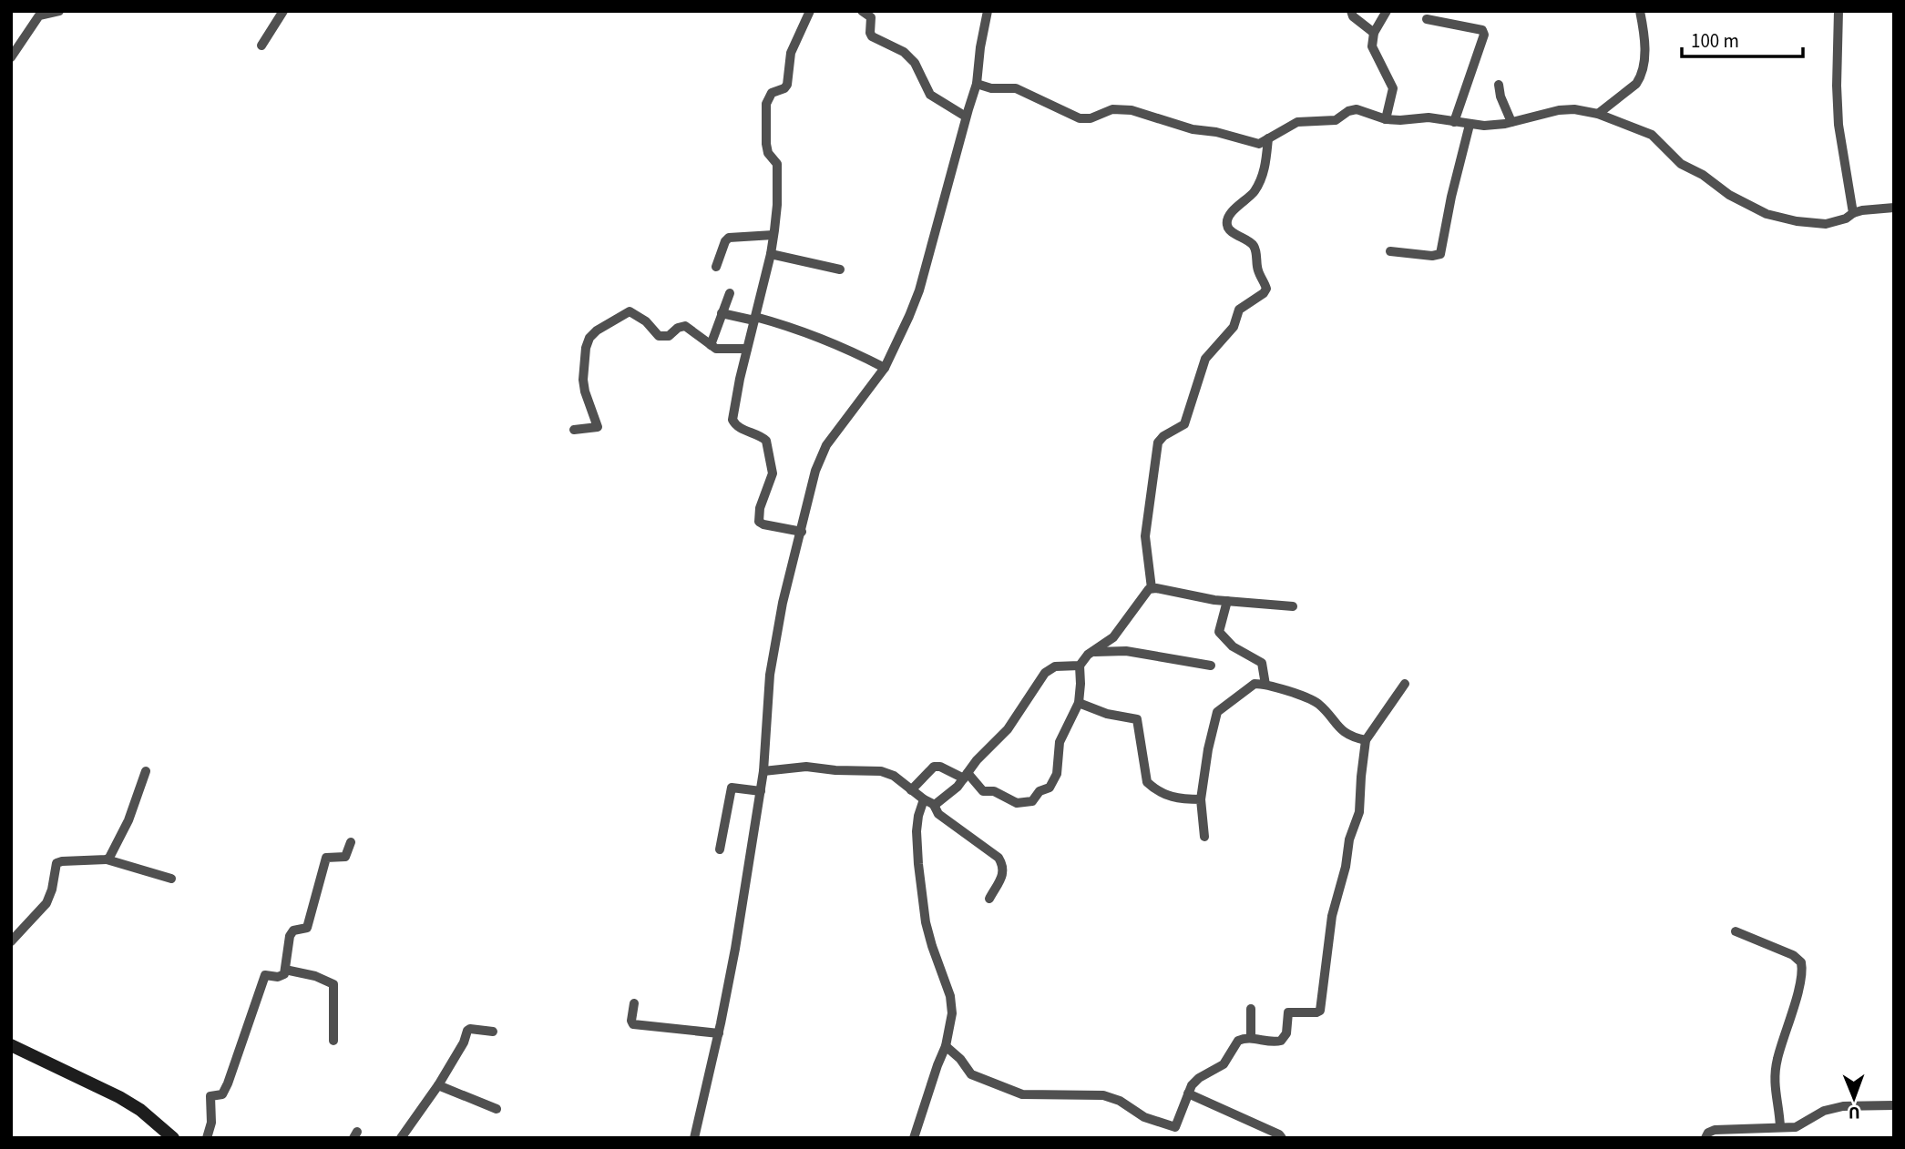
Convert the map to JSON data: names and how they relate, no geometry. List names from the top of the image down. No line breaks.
{"scale_bar":"100 m","north":"bottom"}
